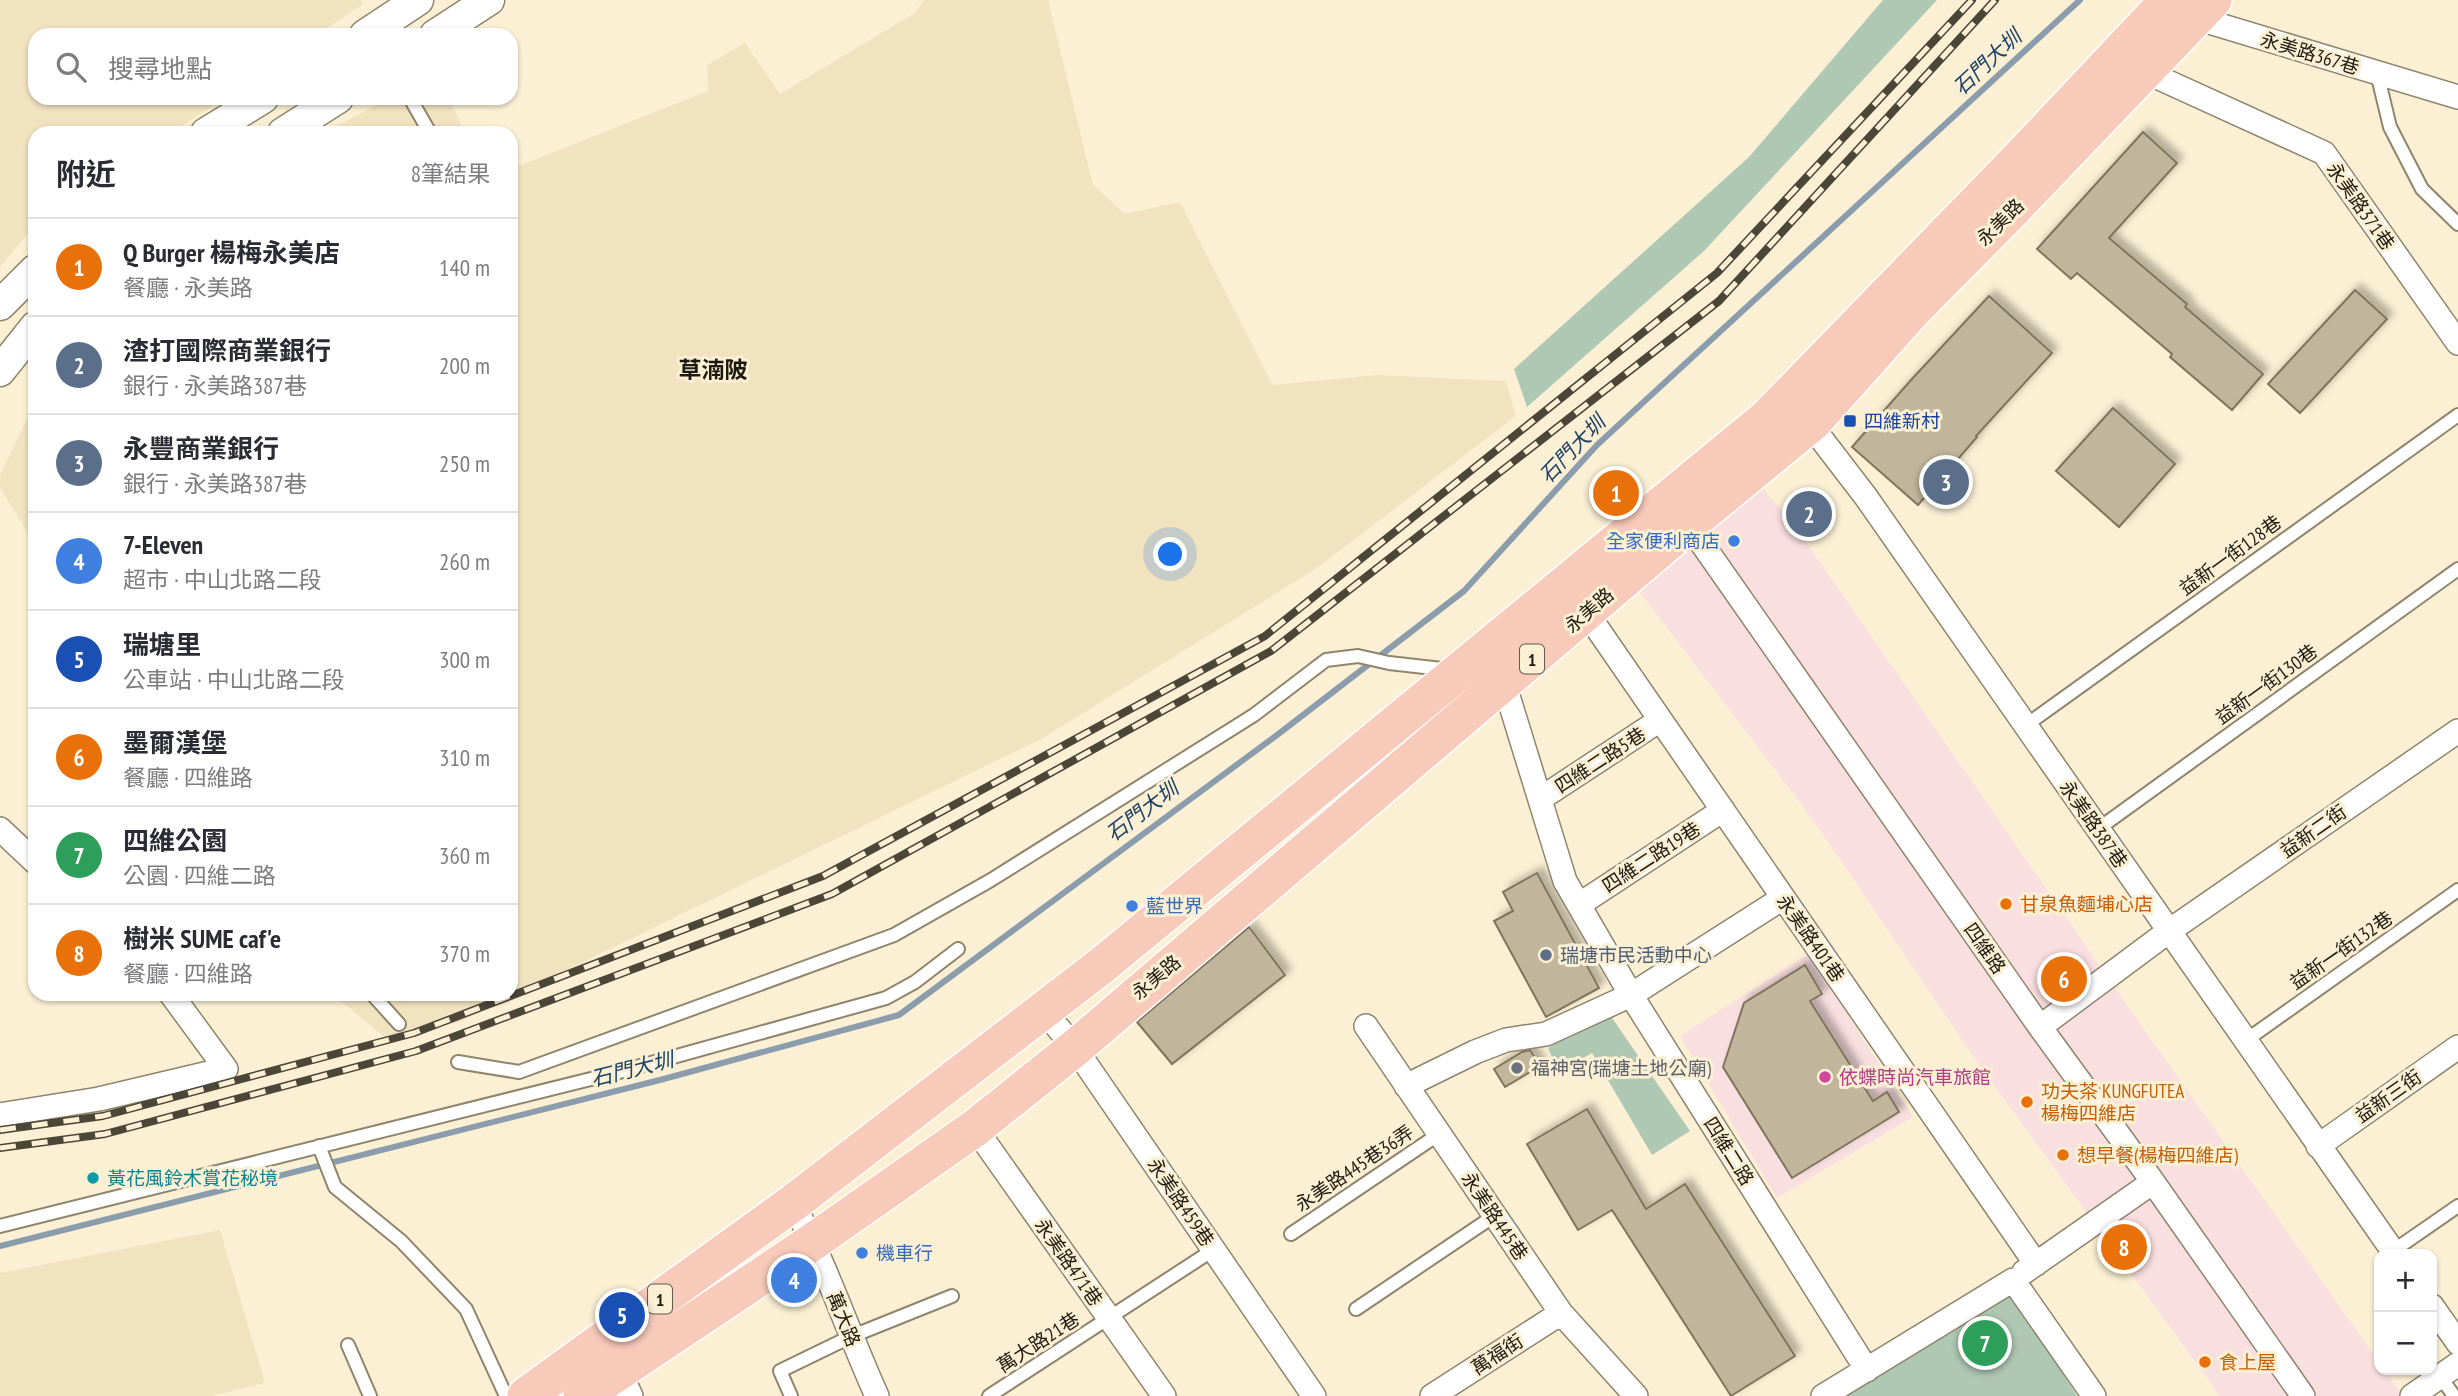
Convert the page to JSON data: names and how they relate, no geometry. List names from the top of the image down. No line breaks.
{"streets":{"main road":["永美路","1"],"street":["永美路367巷","永美路371巷","四維二路5巷","永美路387巷","益新二街","四維二路19巷","永美路401巷","四維路","益新三街","四維二路","永美路459巷","永美路445巷","永美路471巷","萬大路","萬福街"],"lane":["益新一街128巷","益新一街130巷","益新一街132巷","永美路445巷36弄","萬大路21巷"]},"crossings":[["永美路367巷","永美路"],["永美路371巷","永美路"],["永美路","1"],["永美路","永美路387巷"],["永美路","永美路401巷"],["永美路","四維路"],["永美路","四維二路"],["永美路","永美路459巷"],["永美路","永美路471巷"],["永美路","萬大路"],["益新一街128巷","永美路387巷"],["1","萬大路"],["益新一街130巷","永美路387巷"],["四維二路5巷","永美路401巷"],["四維二路5巷","四維二路"],["永美路387巷","益新二街"],["永美路387巷","益新一街132巷"],["永美路387巷","益新三街"],["益新二街","四維路"],["四維二路19巷","永美路401巷"],["四維二路19巷","四維二路"],["永美路445巷36弄","永美路445巷"],["永美路459巷","萬大路21巷"],["永美路445巷","萬福街"],["永美路471巷","萬大路21巷"]],"districts":["草湳陂"],"water":["石門大圳"],"places":{"transit":["四維新村"],"other":["全家便利商店","甘泉魚麵埔心店","藍世界","瑞塘市民活動中心","福神宮(瑞塘土地公廟)","依蝶時尚汽車旅館","功夫茶 KUNGFUTEA 楊梅四維店","想早餐(楊梅四維店)","黃花風鈴木賞花秘境","機車行","食上屋"]},"page":{"search":"搜尋地點","heading":["附近","8筆結果"],"list":[{"mark":"1","name":"Q Burger 楊梅永美店","note":"餐廳 · 永美路","value":"140 m"},{"mark":"2","name":"渣打國際商業銀行","note":"銀行 · 永美路387巷","value":"200 m"},{"mark":"3","name":"永豐商業銀行","note":"銀行 · 永美路387巷","value":"250 m"},{"mark":"4","name":"7-Eleven","note":"超市 · 中山北路二段","value":"260 m"},{"mark":"5","name":"瑞塘里","note":"公車站 · 中山北路二段","value":"300 m"},{"mark":"6","name":"墨爾漢堡","note":"餐廳 · 四維路","value":"310 m"},{"mark":"7","name":"四維公園","note":"公園 · 四維二路","value":"360 m"},{"mark":"8","name":"樹米 SUME caf'e","note":"餐廳 · 四維路","value":"370 m"}],"pins":["3","1","2","6","8","4","5","7"],"map_buttons":["+","−"]}}
